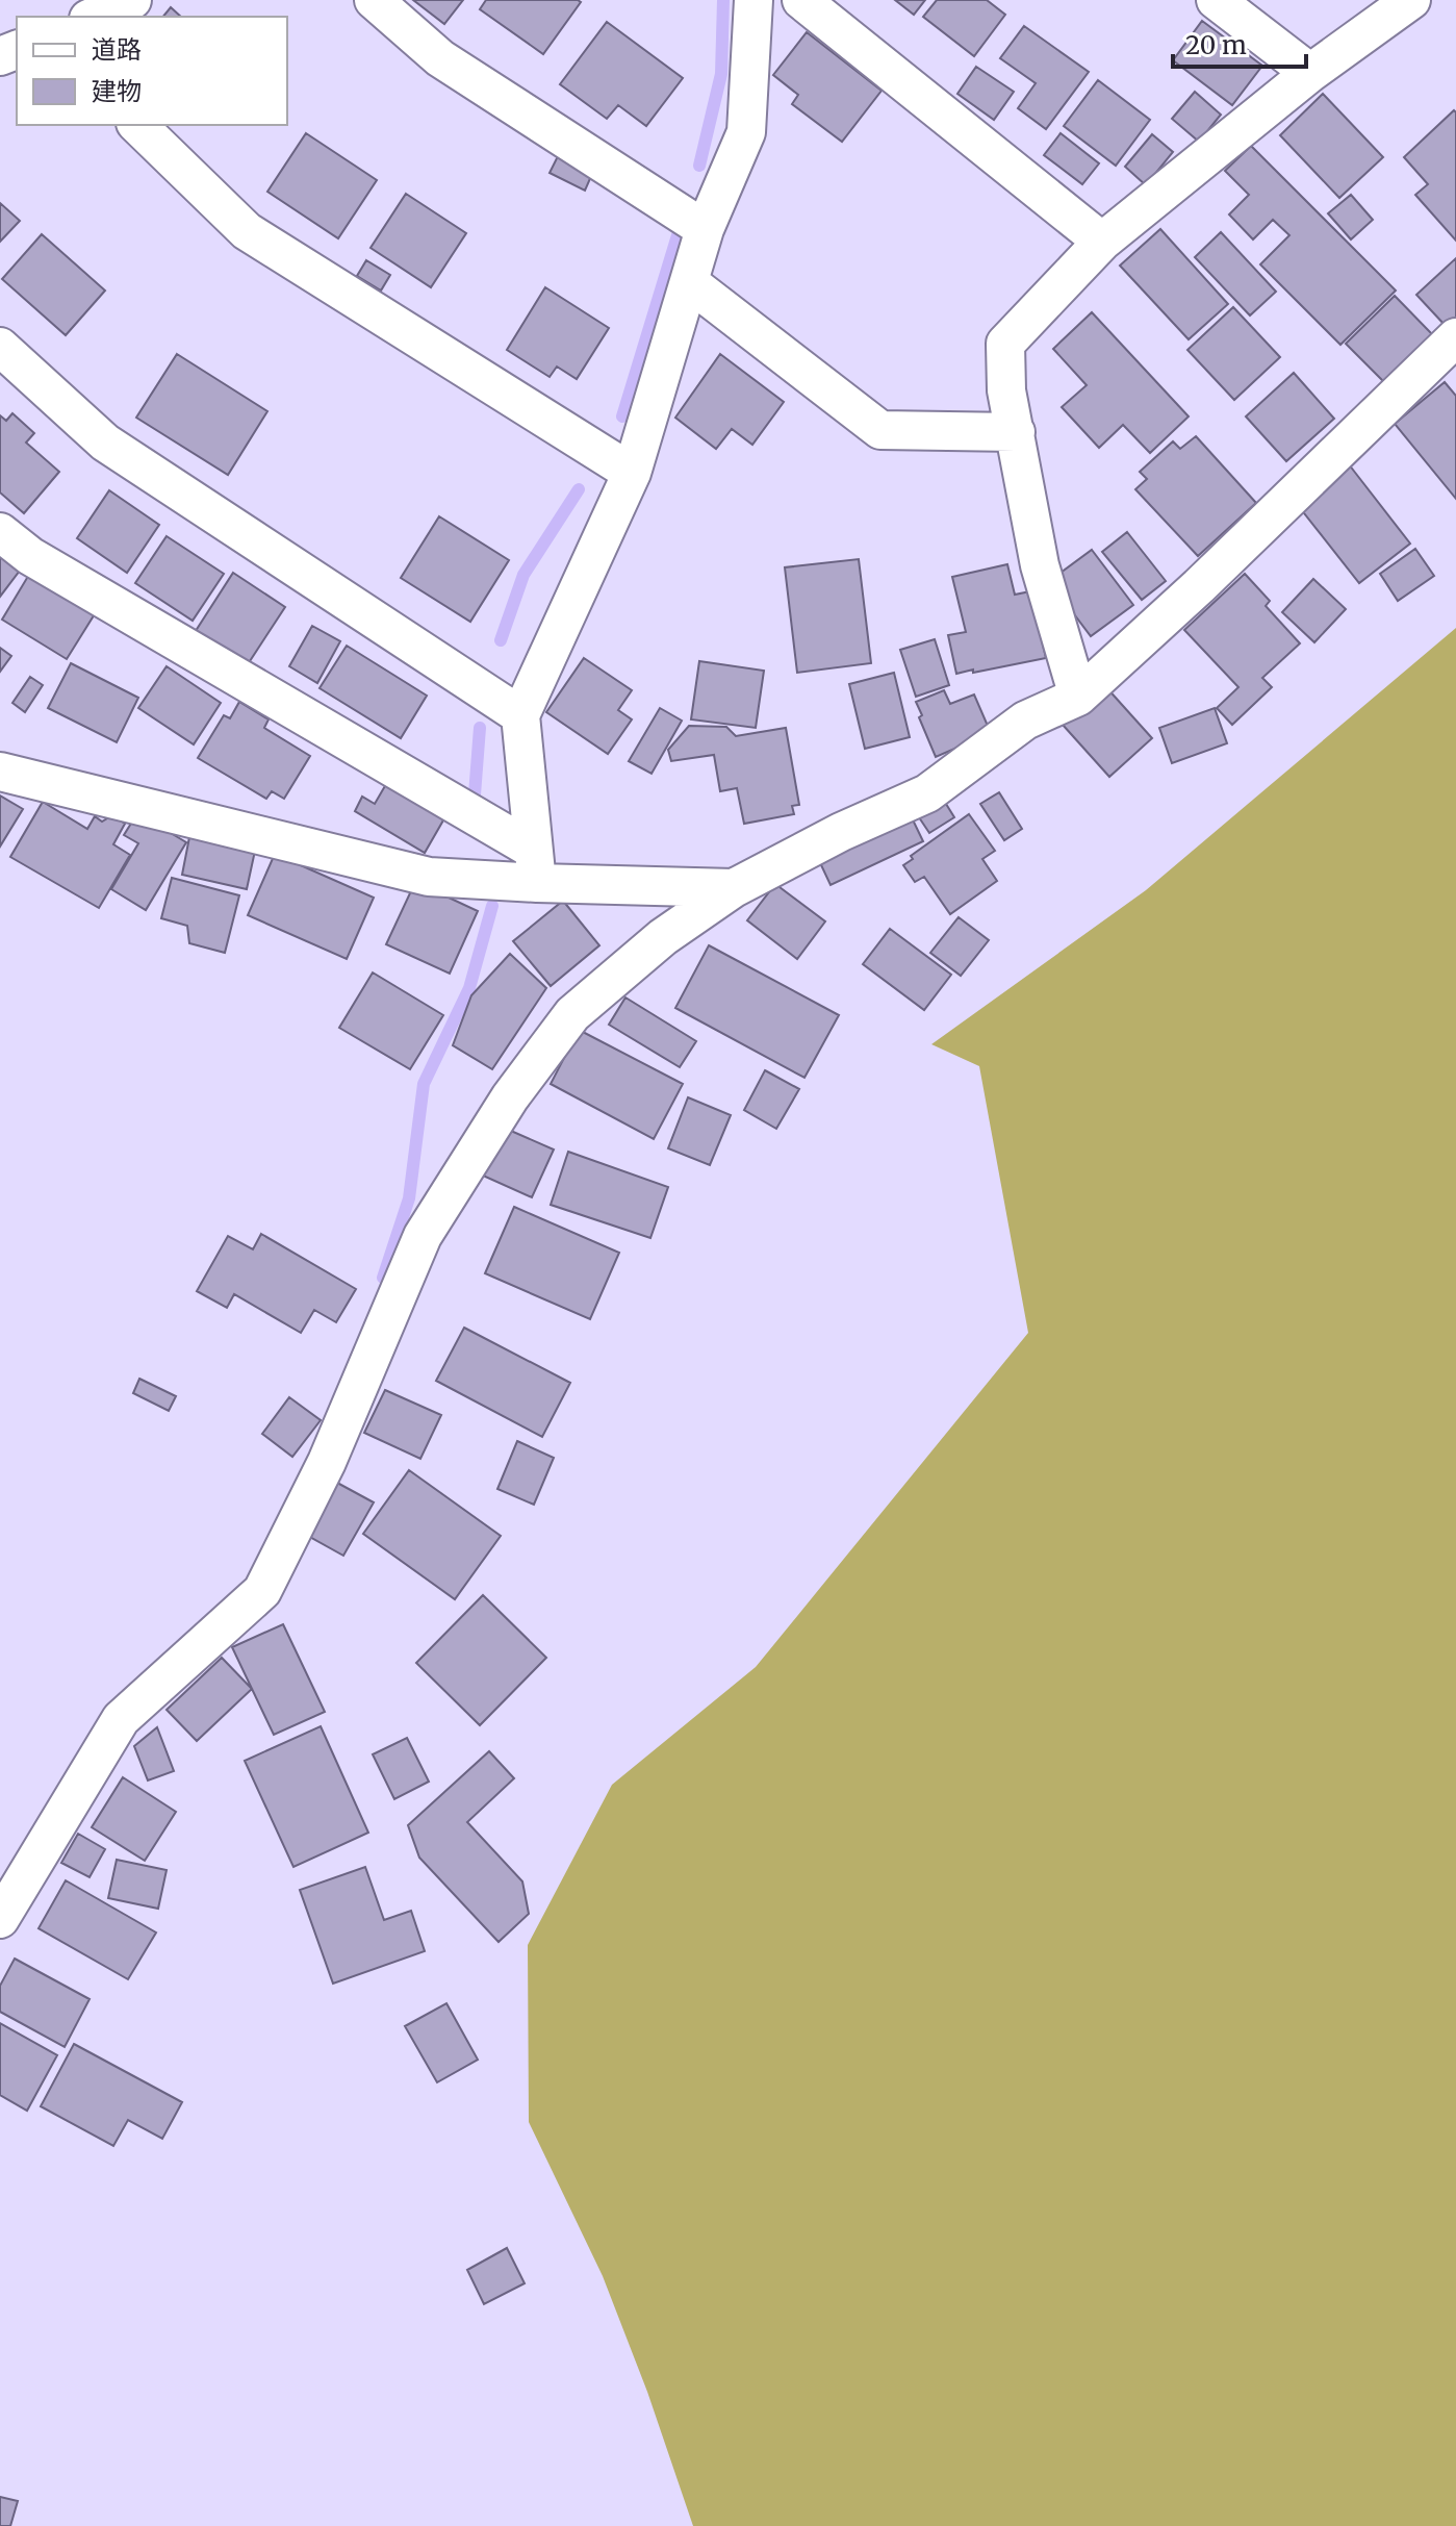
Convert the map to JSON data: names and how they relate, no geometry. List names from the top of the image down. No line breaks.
{"legend":["道路","建物"],"scale_bar":"20 m"}
